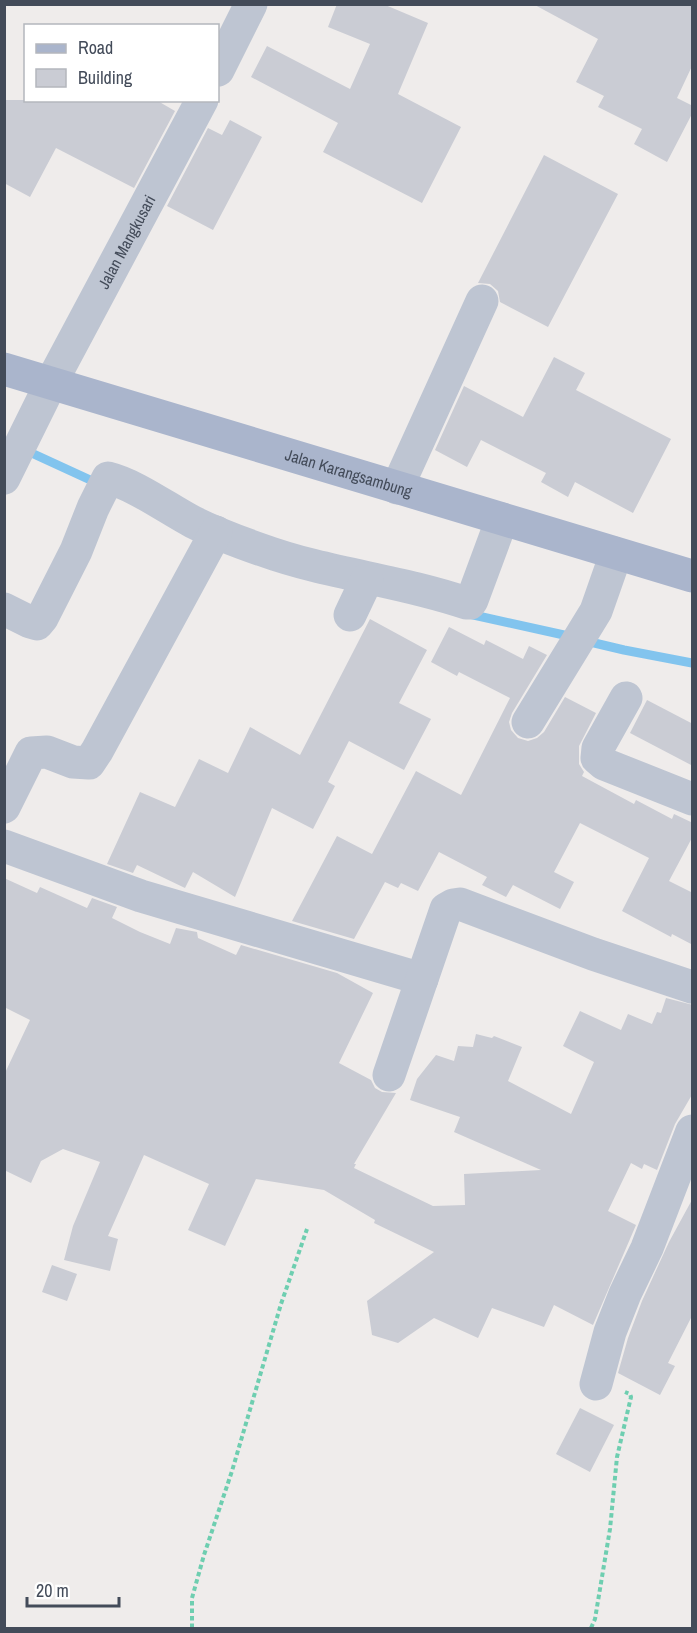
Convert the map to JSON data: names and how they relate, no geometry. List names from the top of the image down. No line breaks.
{"streets":{"main road":["Jalan Karangsambung"],"street":["Jalan Mangkusari"]},"crossings":[["Jalan Mangkusari","Jalan Karangsambung"]],"legend":["Road","Building"],"scale_bar":"20 m"}
